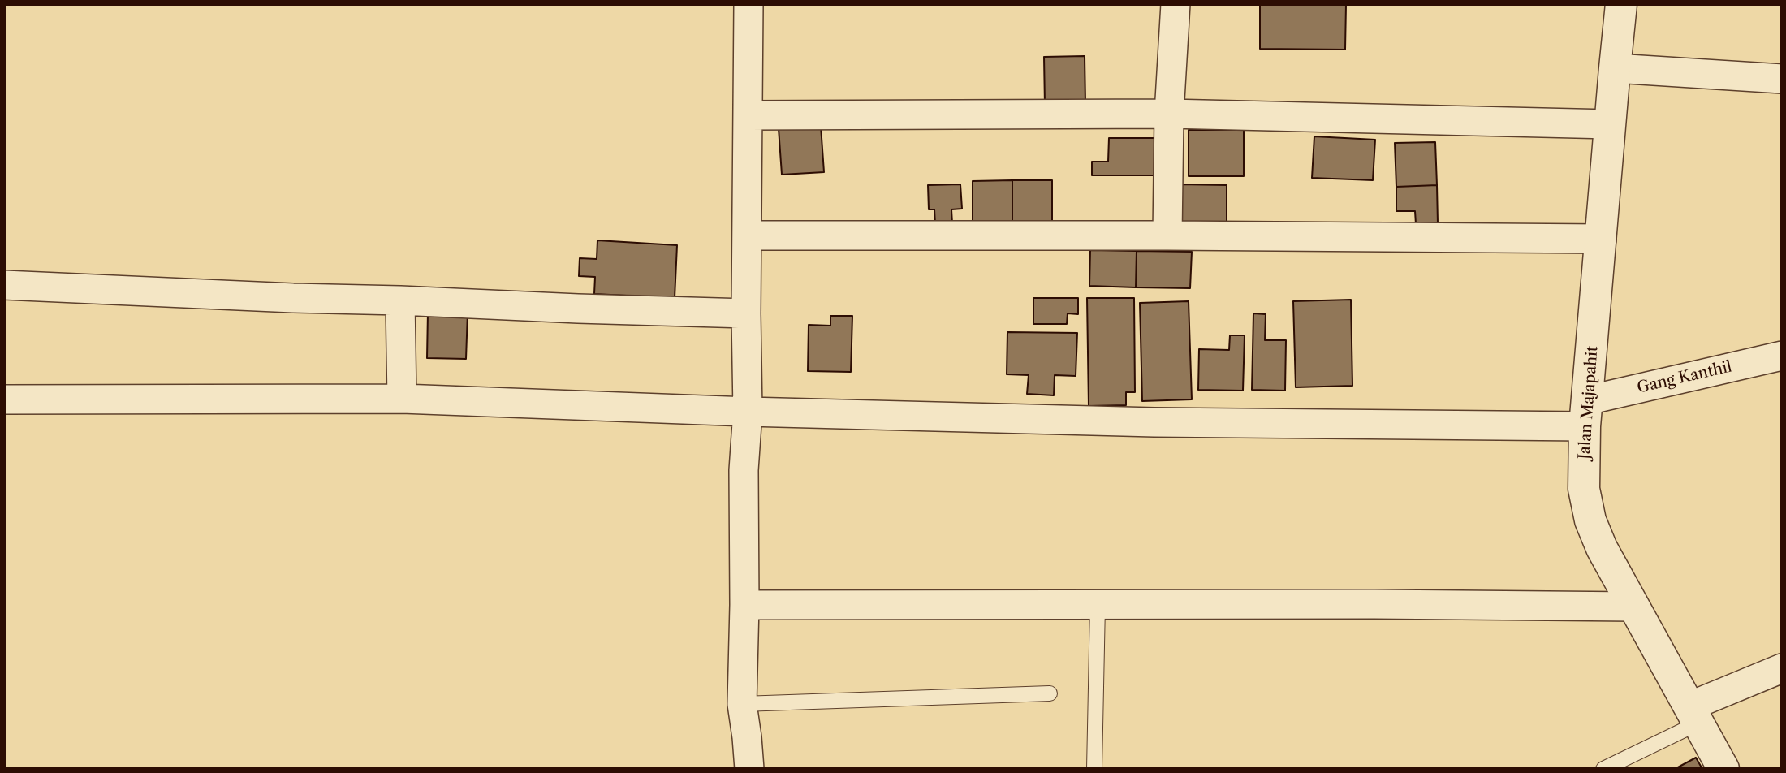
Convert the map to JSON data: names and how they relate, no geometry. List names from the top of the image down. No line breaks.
{"streets":{"street":["Gang Kanthil","Jalan Majapahit"]},"crossings":[["Gang Kanthil","Jalan Majapahit"]]}
